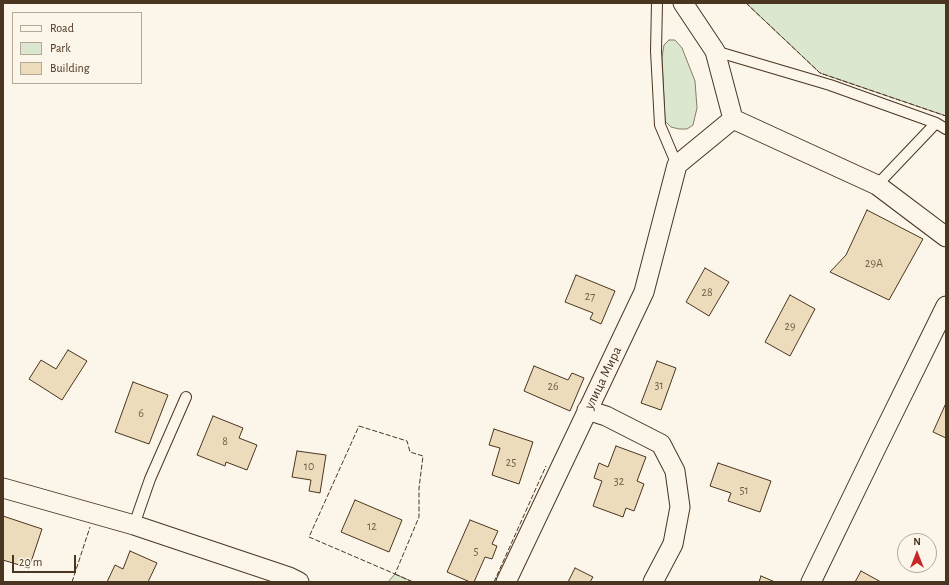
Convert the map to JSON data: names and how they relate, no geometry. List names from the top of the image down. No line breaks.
{"streets":{"street":["улица Мира"]},"house_numbers":["29А","28","27","29","31","26","6","8","25","10","32","51","12","5"],"legend":["Road","Park","Building"],"scale_bar":"20 m","north":"top"}
